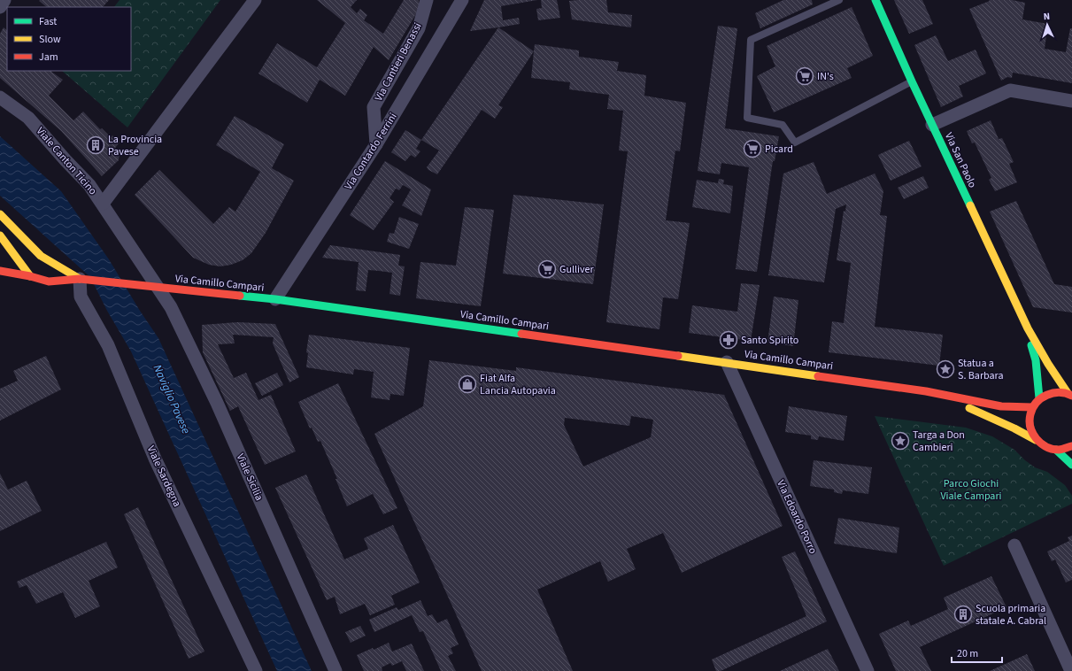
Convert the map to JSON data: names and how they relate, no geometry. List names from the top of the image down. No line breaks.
{"streets":{"street":["Via Cantieri Benassi","Via Contardo Ferrini","Via San Paolo","Viale Canton Ticino","Via Camillo Campari","Viale Sardegna","Viale Sicilia","Via Edoardo Porro"]},"crossings":[["Via Cantieri Benassi","Via Contardo Ferrini"],["Via Contardo Ferrini","Via Camillo Campari"],["Viale Canton Ticino","Via Camillo Campari"],["Viale Canton Ticino","Viale Sicilia"],["Via Camillo Campari","Viale Sardegna"],["Via Camillo Campari","Viale Sicilia"],["Via Camillo Campari","Via Edoardo Porro"]],"water":["Naviglio Pavese"],"parks":["Parco Giochi Viale Campari"],"places":{"supermarket":["IN's","Picard","Gulliver"],"building":["La Provincia Pavese","Scuola primaria statale A. Cabral"],"pharmacy":["Santo Spirito"],"place":["Statua a S. Barbara","Targa a Don Cambieri"],"shop":["Fiat Alfa Lancia Autopavia"]},"legend":["Fast","Slow","Jam"],"scale_bar":"20 m","north":"top"}
